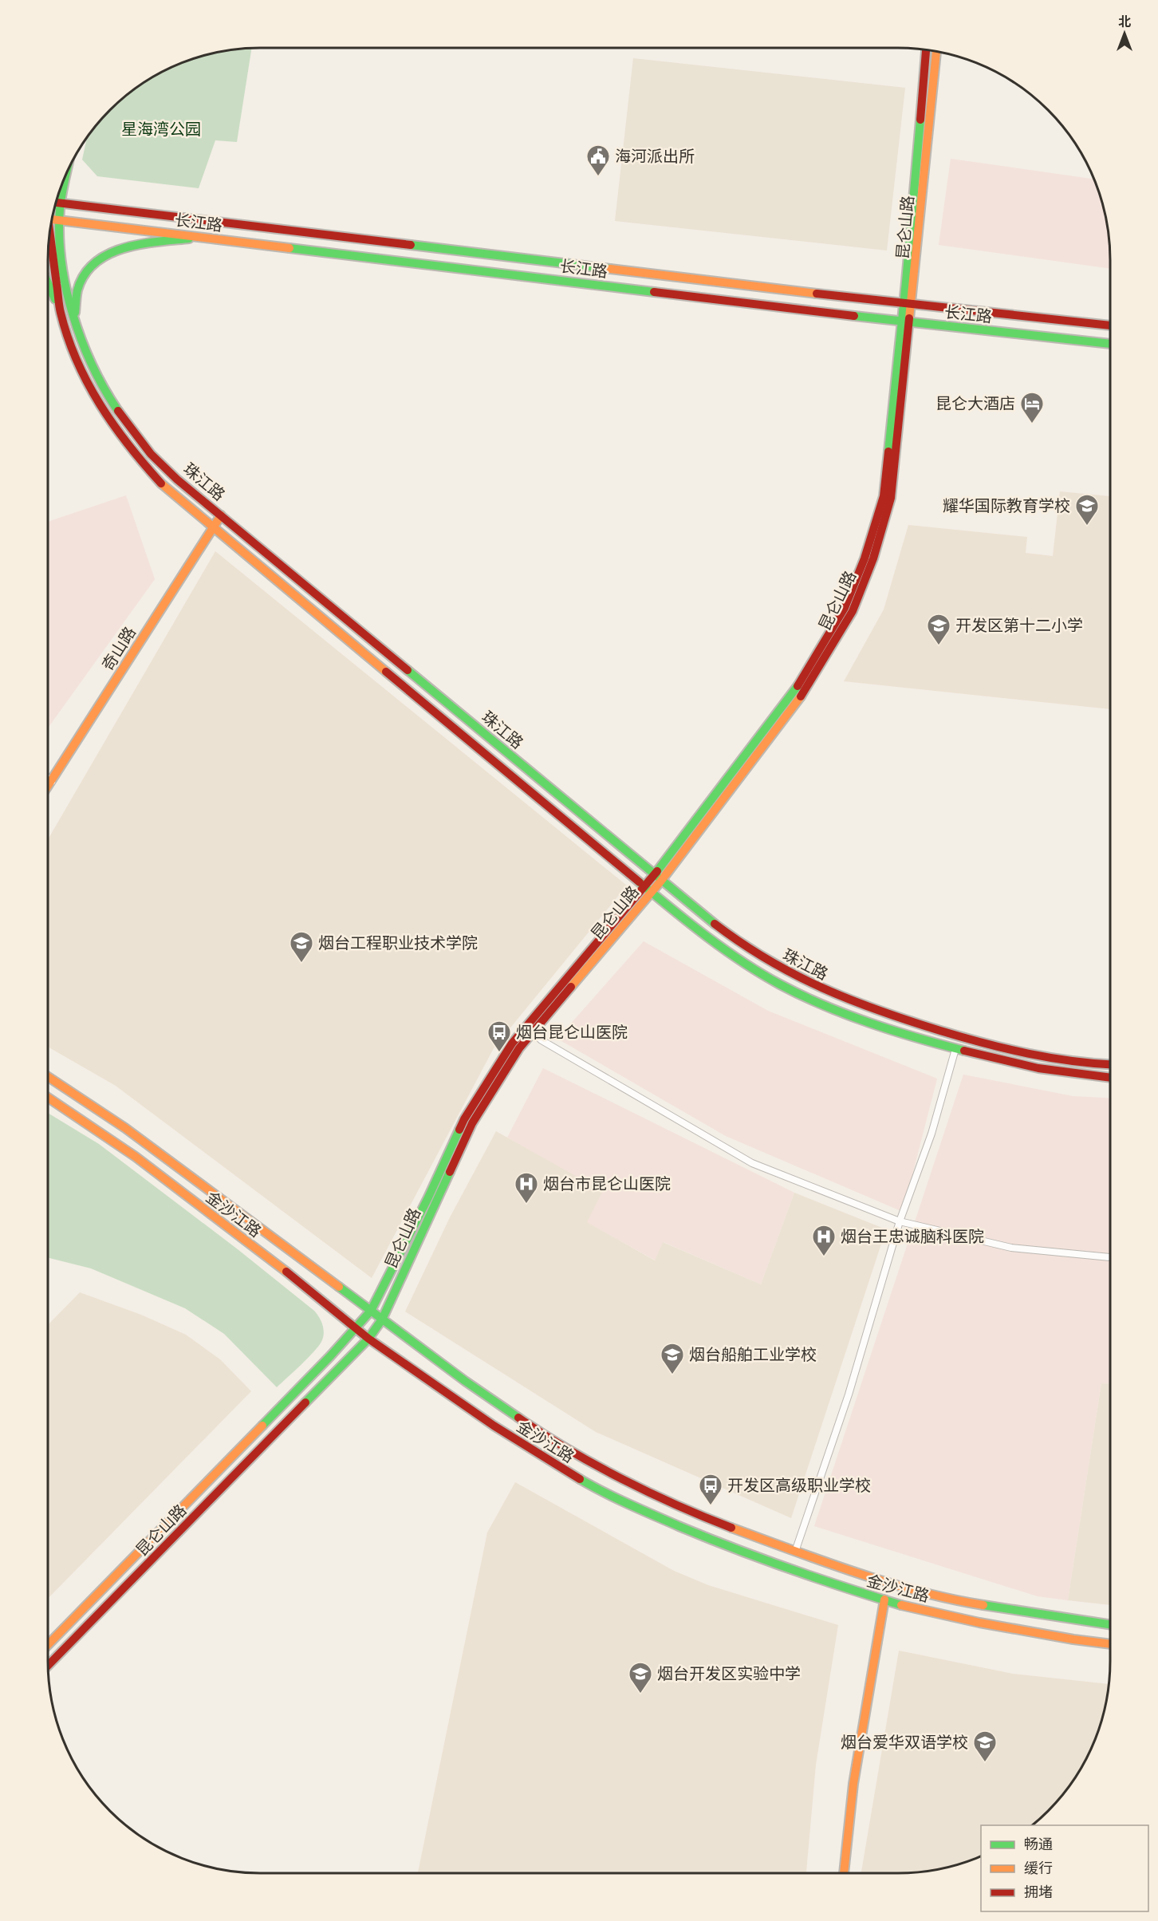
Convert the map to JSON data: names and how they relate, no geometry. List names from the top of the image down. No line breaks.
{"streets":{"main road":["长江路","昆仑山路","珠江路","奇山路","金沙江路"]},"crossings":[["长江路","昆仑山路"],["长江路","珠江路"],["昆仑山路","珠江路"],["昆仑山路","金沙江路"],["珠江路","奇山路"]],"parks":["星海湾公园"],"places":{"public building":["海河派出所"],"hotel":["昆仑大酒店"],"school or university":["耀华国际教育学校","开发区第十二小学","烟台工程职业技术学院","烟台船舶工业学校","烟台开发区实验中学","烟台爱华双语学校"],"bus stop":["烟台昆仑山医院","开发区高级职业学校"],"hospital":["烟台市昆仑山医院","烟台王忠诚脑科医院"]},"legend":["畅通","缓行","拥堵"],"north":"top"}
